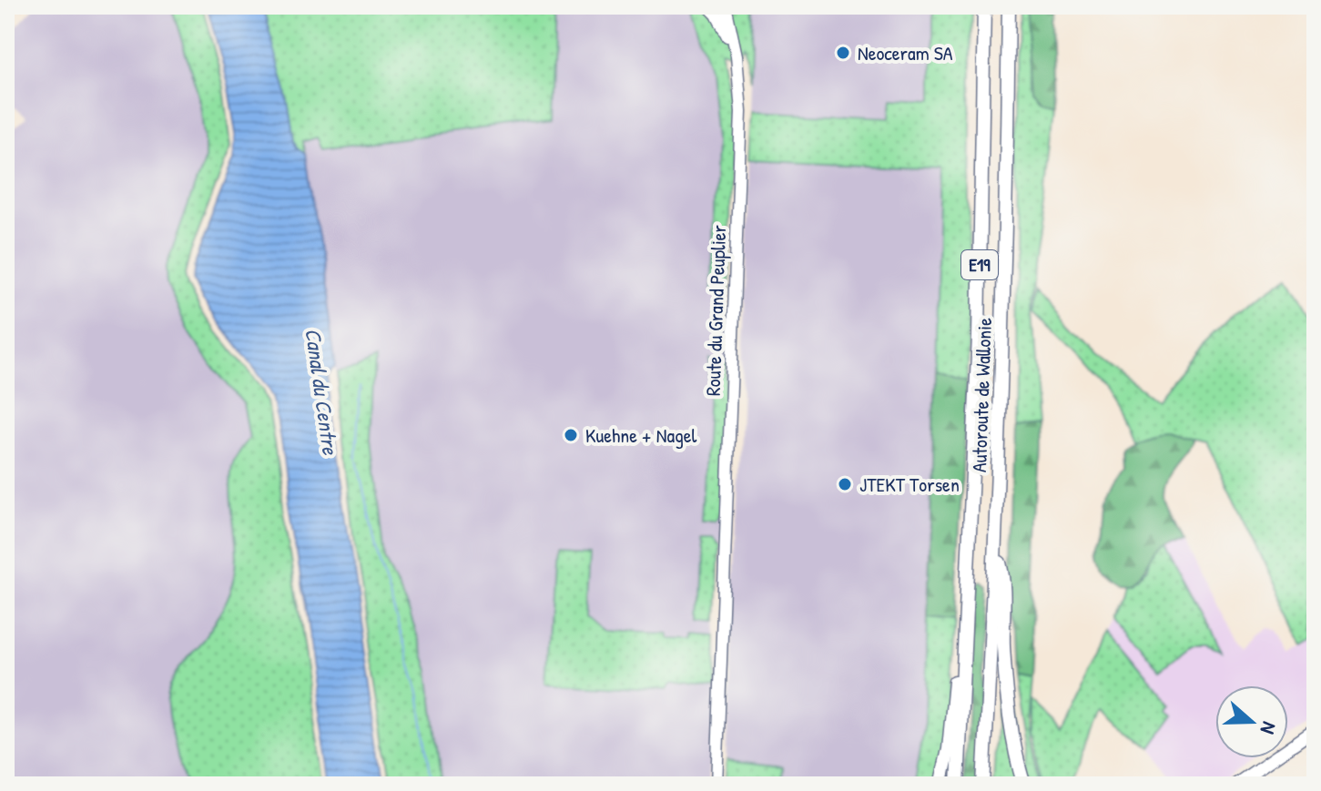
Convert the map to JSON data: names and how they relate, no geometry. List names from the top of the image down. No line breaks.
{"streets":{"highway":["E19","Autoroute de Wallonie"],"main road":["Route du Grand Peuplier"]},"water":["Canal du Centre"],"places":["Neoceram SA","Kuehne + Nagel","JTEKT Torsen"],"north":"right"}
